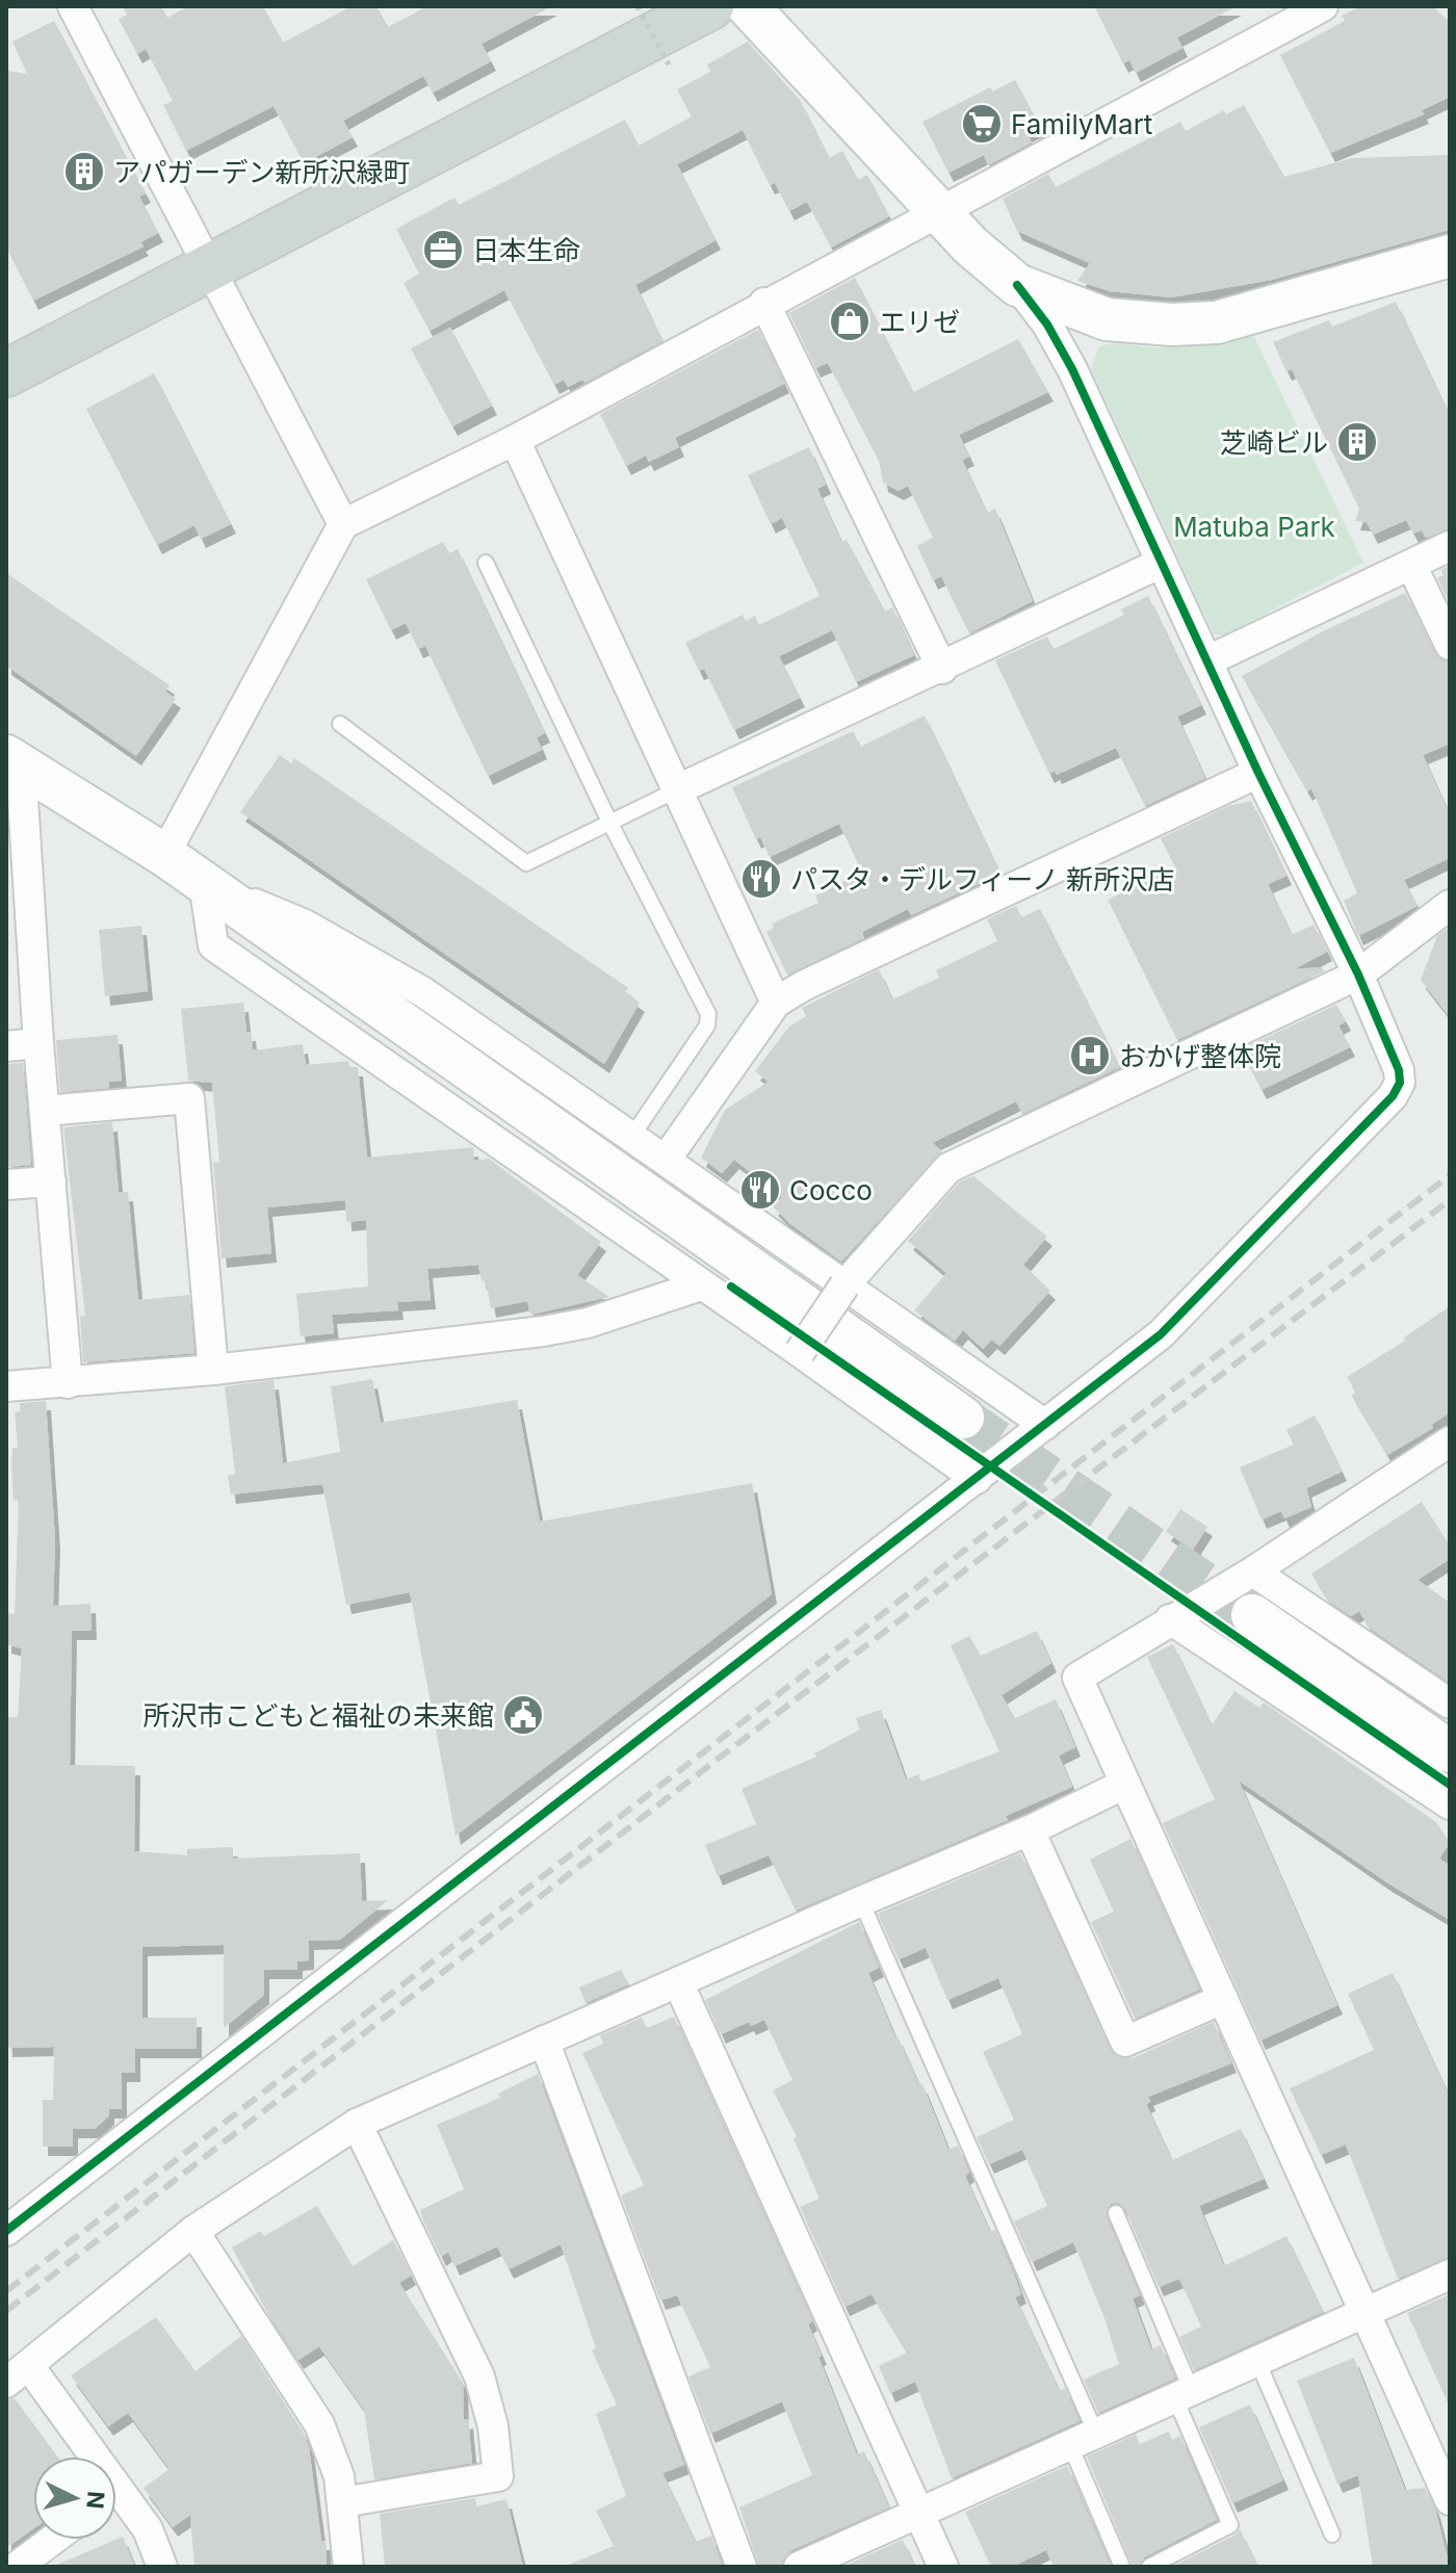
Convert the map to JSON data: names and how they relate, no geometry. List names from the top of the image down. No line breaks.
{"parks":["Matuba Park"],"places":{"supermarket":["FamilyMart"],"building":["アパガーデン新所沢緑町","芝崎ビル"],"office":["日本生命"],"shop":["エリゼ"],"restaurant":["パスタ・デルフィーノ 新所沢店","Cocco"],"hospital":["おかげ整体院"],"public building":["所沢市こどもと福祉の未来館"]},"north":"right"}
